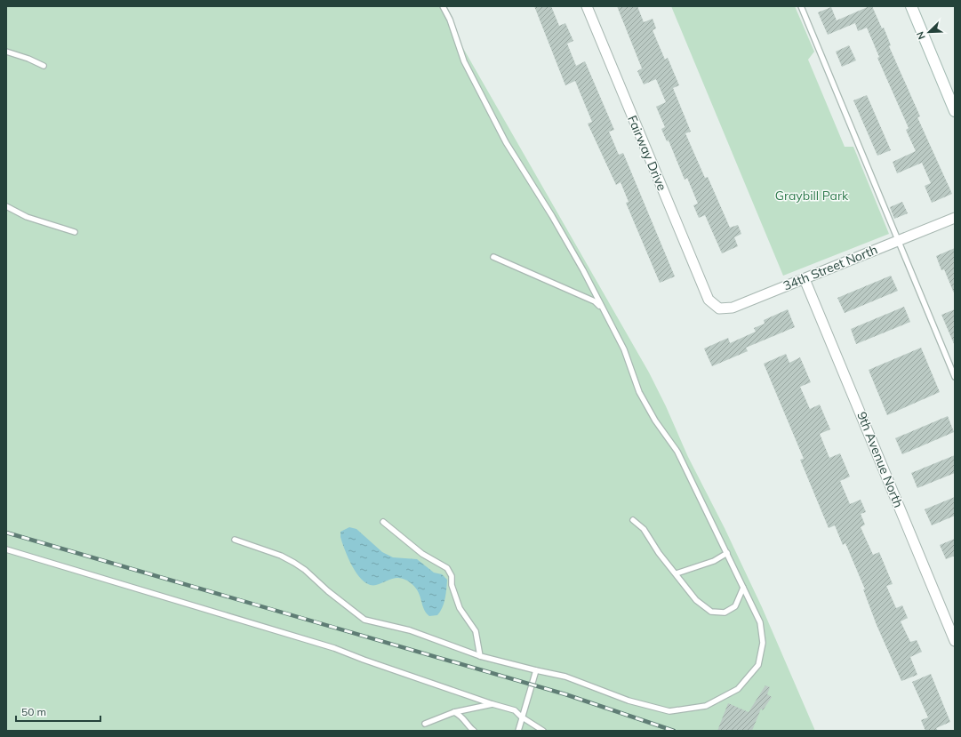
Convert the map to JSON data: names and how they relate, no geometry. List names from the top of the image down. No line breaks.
{"streets":{"street":["Fairway Drive","34th Street North","9th Avenue North"]},"crossings":[["Fairway Drive","34th Street North"],["34th Street North","9th Avenue North"]],"parks":["Graybill Park"],"scale_bar":"50 m","north":"bottom left"}
